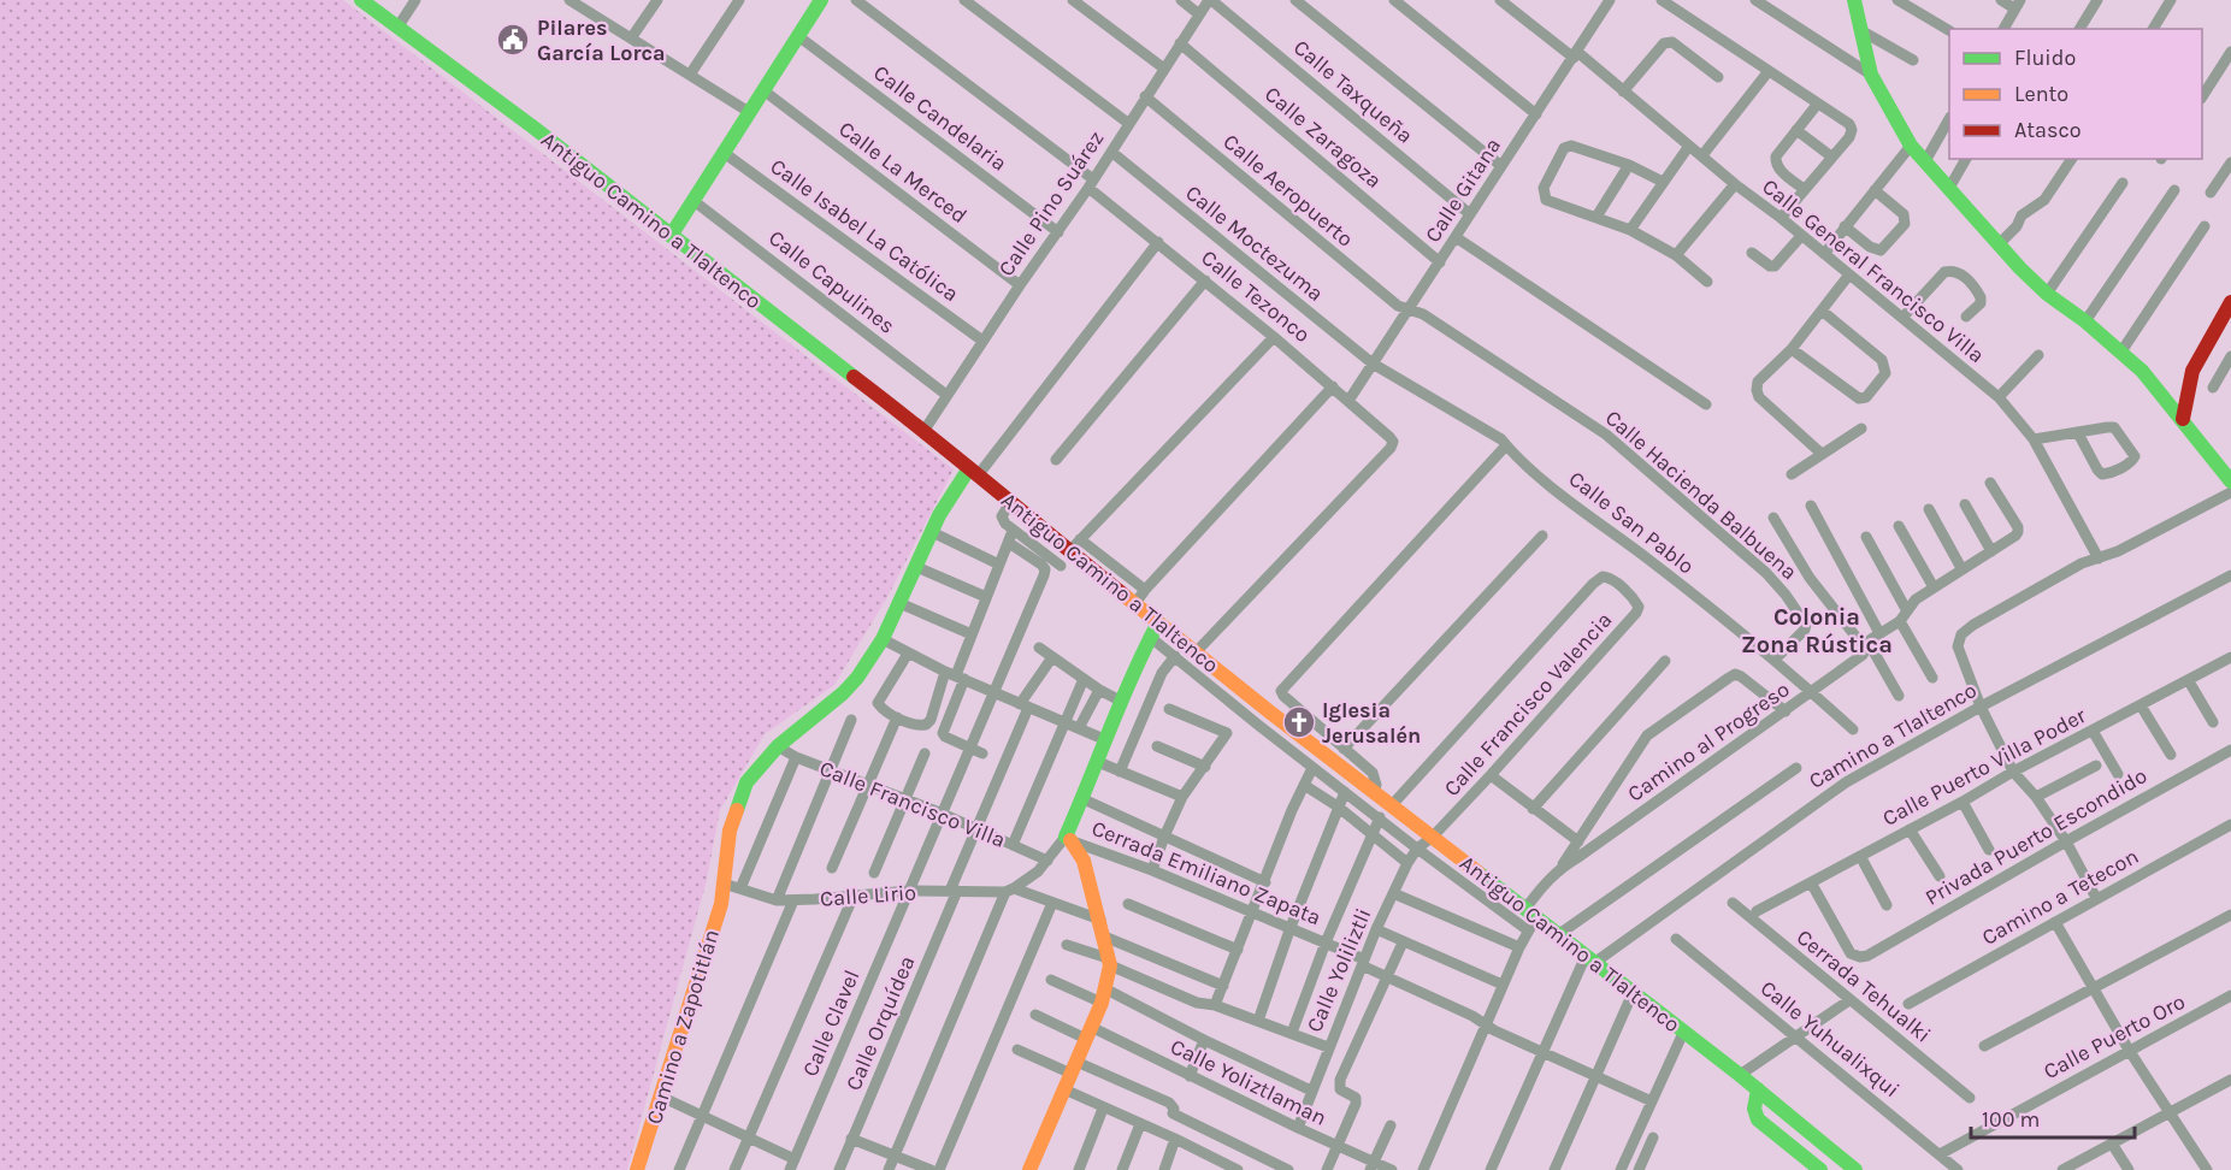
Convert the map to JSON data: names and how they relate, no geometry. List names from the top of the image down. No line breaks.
{"streets":{"street":["Calle Taxqueña","Calle Candelaria","Calle Zaragoza","Calle La Merced","Calle Aeropuerto","Calle Gitana","Calle Pino Suárez","Antiguo Camino a Tlaltenco","Calle Isabel La Católica","Calle Moctezuma","Calle General Francisco Villa","Calle Capulines","Calle Tezonco","Calle Hacienda Balbuena","Calle San Pablo","Calle Francisco Valencia","Camino a Tlaltenco","Camino al Progreso","Calle Puerto Villa Poder","Calle Francisco Villa","Privada Puerto Escondido","Cerrada Emiliano Zapata","Calle Lirio","Camino a Tetecon","Calle Yoliliztli","Cerrada Tehualki","Calle Clavel","Calle Orquídea","Camino a Zapotitlán","Calle Puerto Oro","Calle Yuhualixqui","Calle Yoliztlaman"]},"crossings":[["Calle Taxqueña","Calle Gitana"],["Calle Taxqueña","Calle Pino Suárez"],["Calle Candelaria","Calle Pino Suárez"],["Calle Zaragoza","Calle Gitana"],["Calle Zaragoza","Calle Pino Suárez"],["Calle La Merced","Calle Pino Suárez"],["Calle Aeropuerto","Calle Gitana"],["Calle Aeropuerto","Calle Pino Suárez"],["Calle Aeropuerto","Calle Hacienda Balbuena"],["Calle Gitana","Calle Moctezuma"],["Calle Gitana","Calle General Francisco Villa"],["Calle Gitana","Calle Tezonco"],["Calle Gitana","Calle Hacienda Balbuena"],["Calle Gitana","Calle San Pablo"],["Calle Pino Suárez","Antiguo Camino a Tlaltenco"],["Calle Pino Suárez","Calle Isabel La Católica"],["Calle Pino Suárez","Calle Moctezuma"],["Calle Pino Suárez","Calle Capulines"],["Calle Pino Suárez","Calle Tezonco"],["Antiguo Camino a Tlaltenco","Calle Tezonco"],["Antiguo Camino a Tlaltenco","Calle Francisco Valencia"],["Antiguo Camino a Tlaltenco","Camino a Tlaltenco"],["Antiguo Camino a Tlaltenco","Camino al Progreso"],["Antiguo Camino a Tlaltenco","Calle Yoliliztli"],["Antiguo Camino a Tlaltenco","Camino a Zapotitlán"],["Calle Moctezuma","Calle San Pablo"],["Calle Hacienda Balbuena","Calle San Pablo"],["Calle San Pablo","Camino al Progreso"],["Calle Francisco Valencia","Calle Yoliliztli"],["Camino al Progreso","Cerrada Emiliano Zapata"],["Calle Puerto Villa Poder","Privada Puerto Escondido"],["Calle Francisco Villa","Calle Clavel"],["Calle Francisco Villa","Calle Orquídea"],["Calle Francisco Villa","Camino a Zapotitlán"],["Cerrada Emiliano Zapata","Calle Yoliliztli"],["Calle Lirio","Calle Clavel"],["Calle Lirio","Calle Orquídea"],["Calle Lirio","Camino a Zapotitlán"],["Calle Yoliliztli","Calle Yoliztlaman"],["Calle Puerto Oro","Calle Yuhualixqui"]],"districts":["Colonia Zona Rústica"],"places":{"public building":["Pilares García Lorca"],"church":["Iglesia Jerusalén"]},"legend":["Fluido","Lento","Atasco"],"scale_bar":"100 m"}
